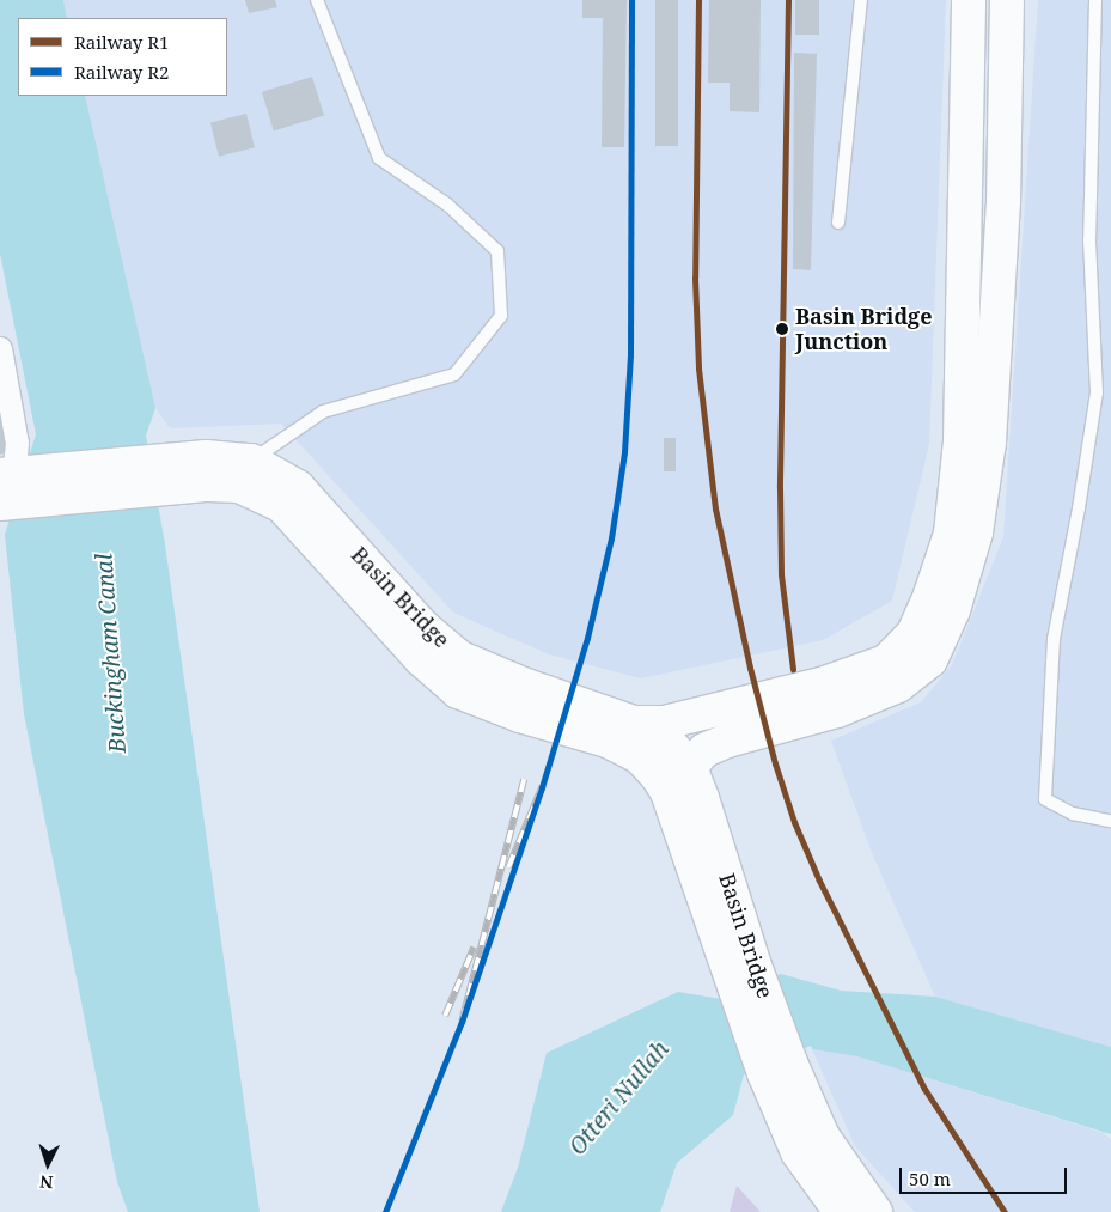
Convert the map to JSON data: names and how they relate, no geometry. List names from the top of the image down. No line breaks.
{"streets":{"main road":["Basin Bridge"]},"water":["Buckingham Canal","Otteri Nullah"],"places":["Basin Bridge Junction"],"lines":["rail line R1","rail line R2"],"legend":["Railway R1","Railway R2"],"scale_bar":"50 m","north":"bottom"}
